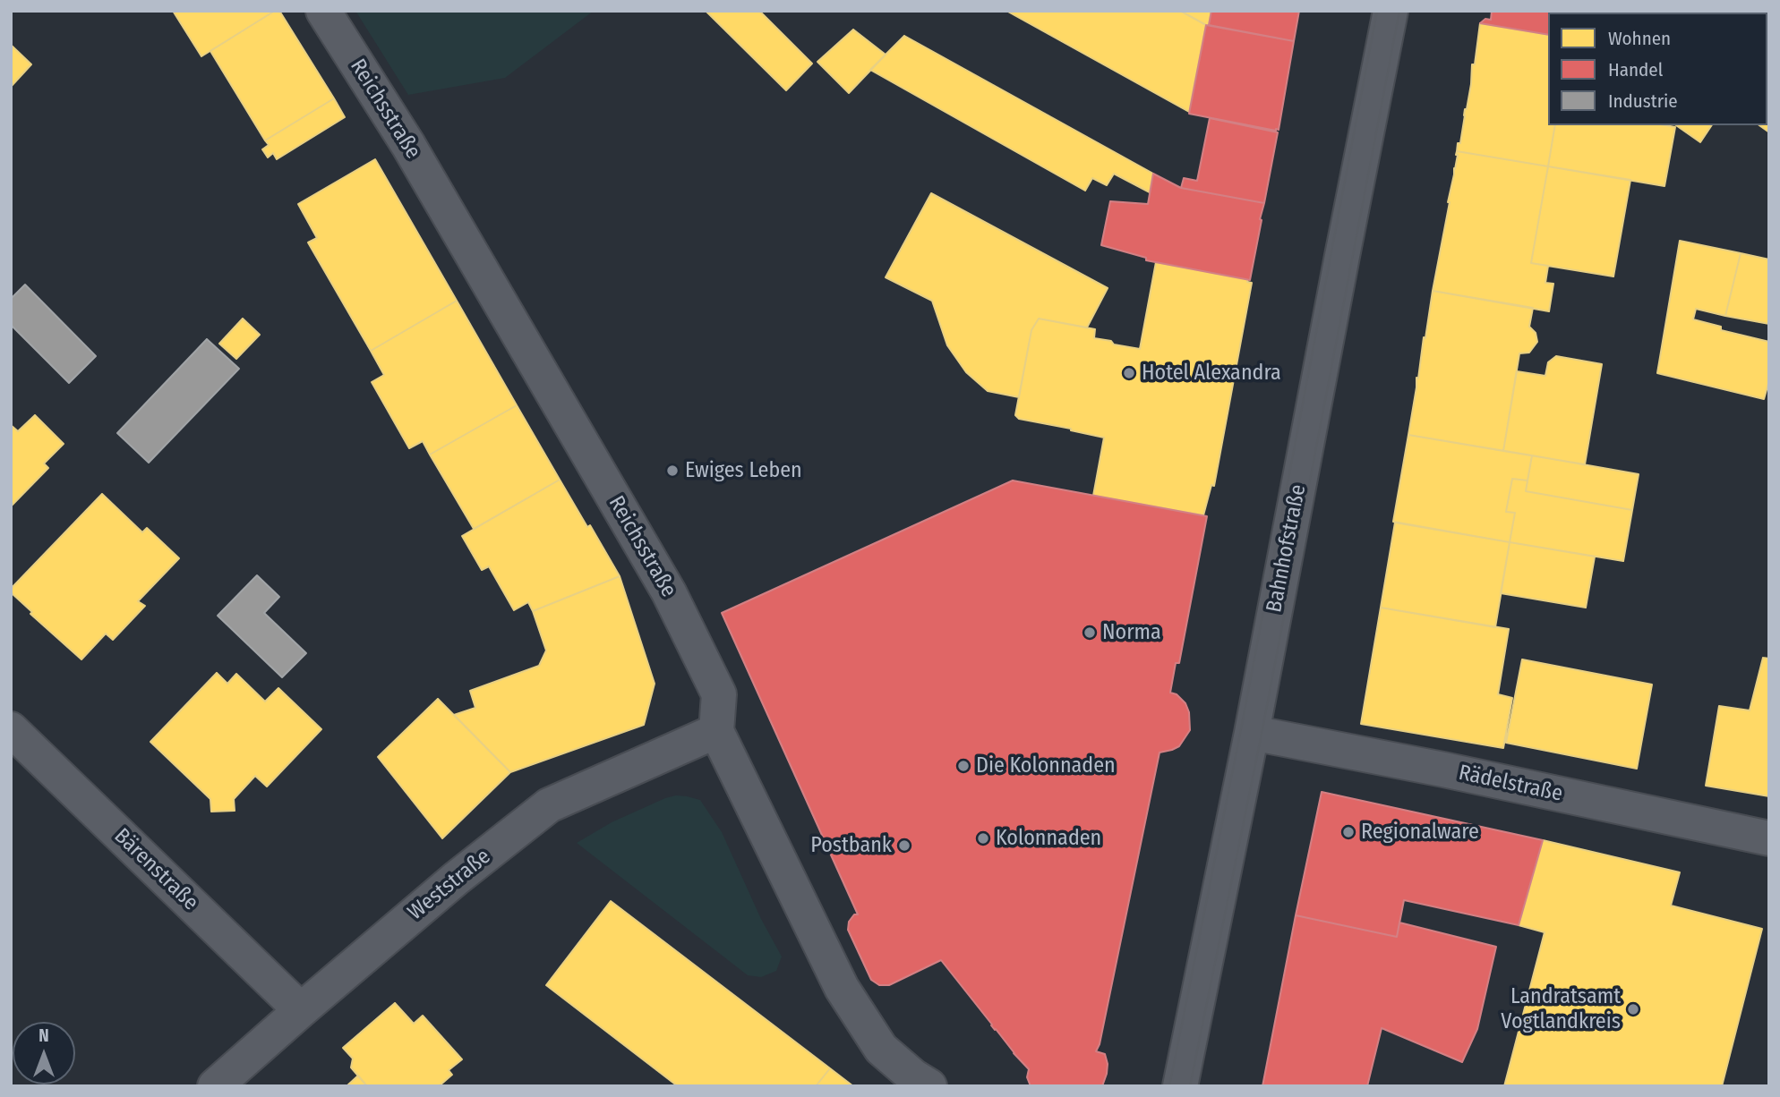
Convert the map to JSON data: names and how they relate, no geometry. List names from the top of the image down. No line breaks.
{"streets":{"street":["Reichsstraße","Bahnhofstraße","Rädelstraße","Bärenstraße","Weststraße"]},"crossings":[["Reichsstraße","Weststraße"],["Bahnhofstraße","Rädelstraße"],["Bärenstraße","Weststraße"]],"places":["Hotel Alexandra","Ewiges Leben","Norma","Die Kolonnaden","Regionalware","Kolonnaden","Postbank","Landratsamt Vogtlandkreis"],"legend":["Wohnen","Handel","Industrie"],"north":"top"}
